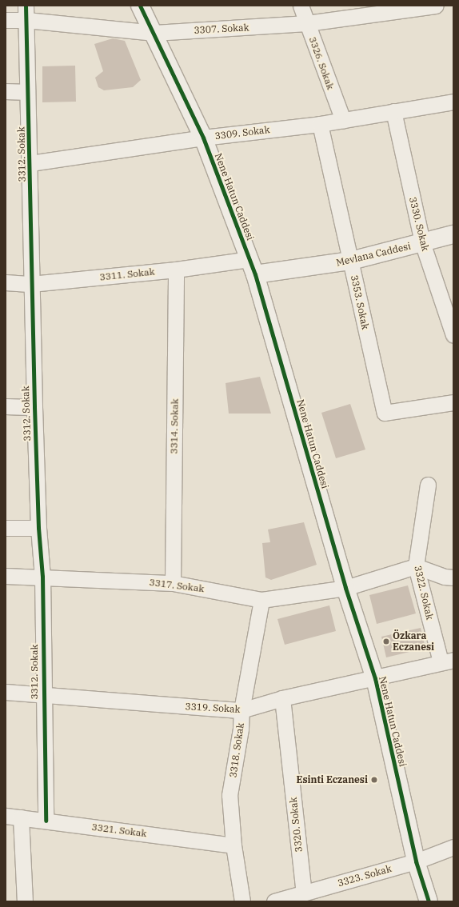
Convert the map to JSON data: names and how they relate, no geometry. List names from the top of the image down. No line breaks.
{"streets":{"street":["3307. Sokak","3326. Sokak","3309. Sokak","3312. Sokak","Nene Hatun Caddesi","3330. Sokak","Mevlana Caddesi","3311. Sokak","3353. Sokak","3314. Sokak","3317. Sokak","3322. Sokak","3319. Sokak","3318. Sokak","3320. Sokak","3321. Sokak","3323. Sokak"]},"crossings":[["3307. Sokak","3326. Sokak"],["3307. Sokak","3312. Sokak"],["3307. Sokak","Nene Hatun Caddesi"],["3326. Sokak","3309. Sokak"],["3309. Sokak","3312. Sokak"],["3309. Sokak","Nene Hatun Caddesi"],["3309. Sokak","3330. Sokak"],["3309. Sokak","3353. Sokak"],["3312. Sokak","3311. Sokak"],["3312. Sokak","3317. Sokak"],["3312. Sokak","3319. Sokak"],["3312. Sokak","3321. Sokak"],["Nene Hatun Caddesi","Mevlana Caddesi"],["Nene Hatun Caddesi","3311. Sokak"],["Nene Hatun Caddesi","3317. Sokak"],["Nene Hatun Caddesi","3319. Sokak"],["Nene Hatun Caddesi","3323. Sokak"],["3330. Sokak","Mevlana Caddesi"],["Mevlana Caddesi","3311. Sokak"],["Mevlana Caddesi","3353. Sokak"],["3311. Sokak","3314. Sokak"],["3314. Sokak","3317. Sokak"],["3317. Sokak","3322. Sokak"],["3317. Sokak","3318. Sokak"],["3322. Sokak","3319. Sokak"],["3319. Sokak","3318. Sokak"],["3319. Sokak","3320. Sokak"],["3318. Sokak","3321. Sokak"],["3320. Sokak","3323. Sokak"]],"places":["Özkara Eczanesi","Esinti Eczanesi"]}
